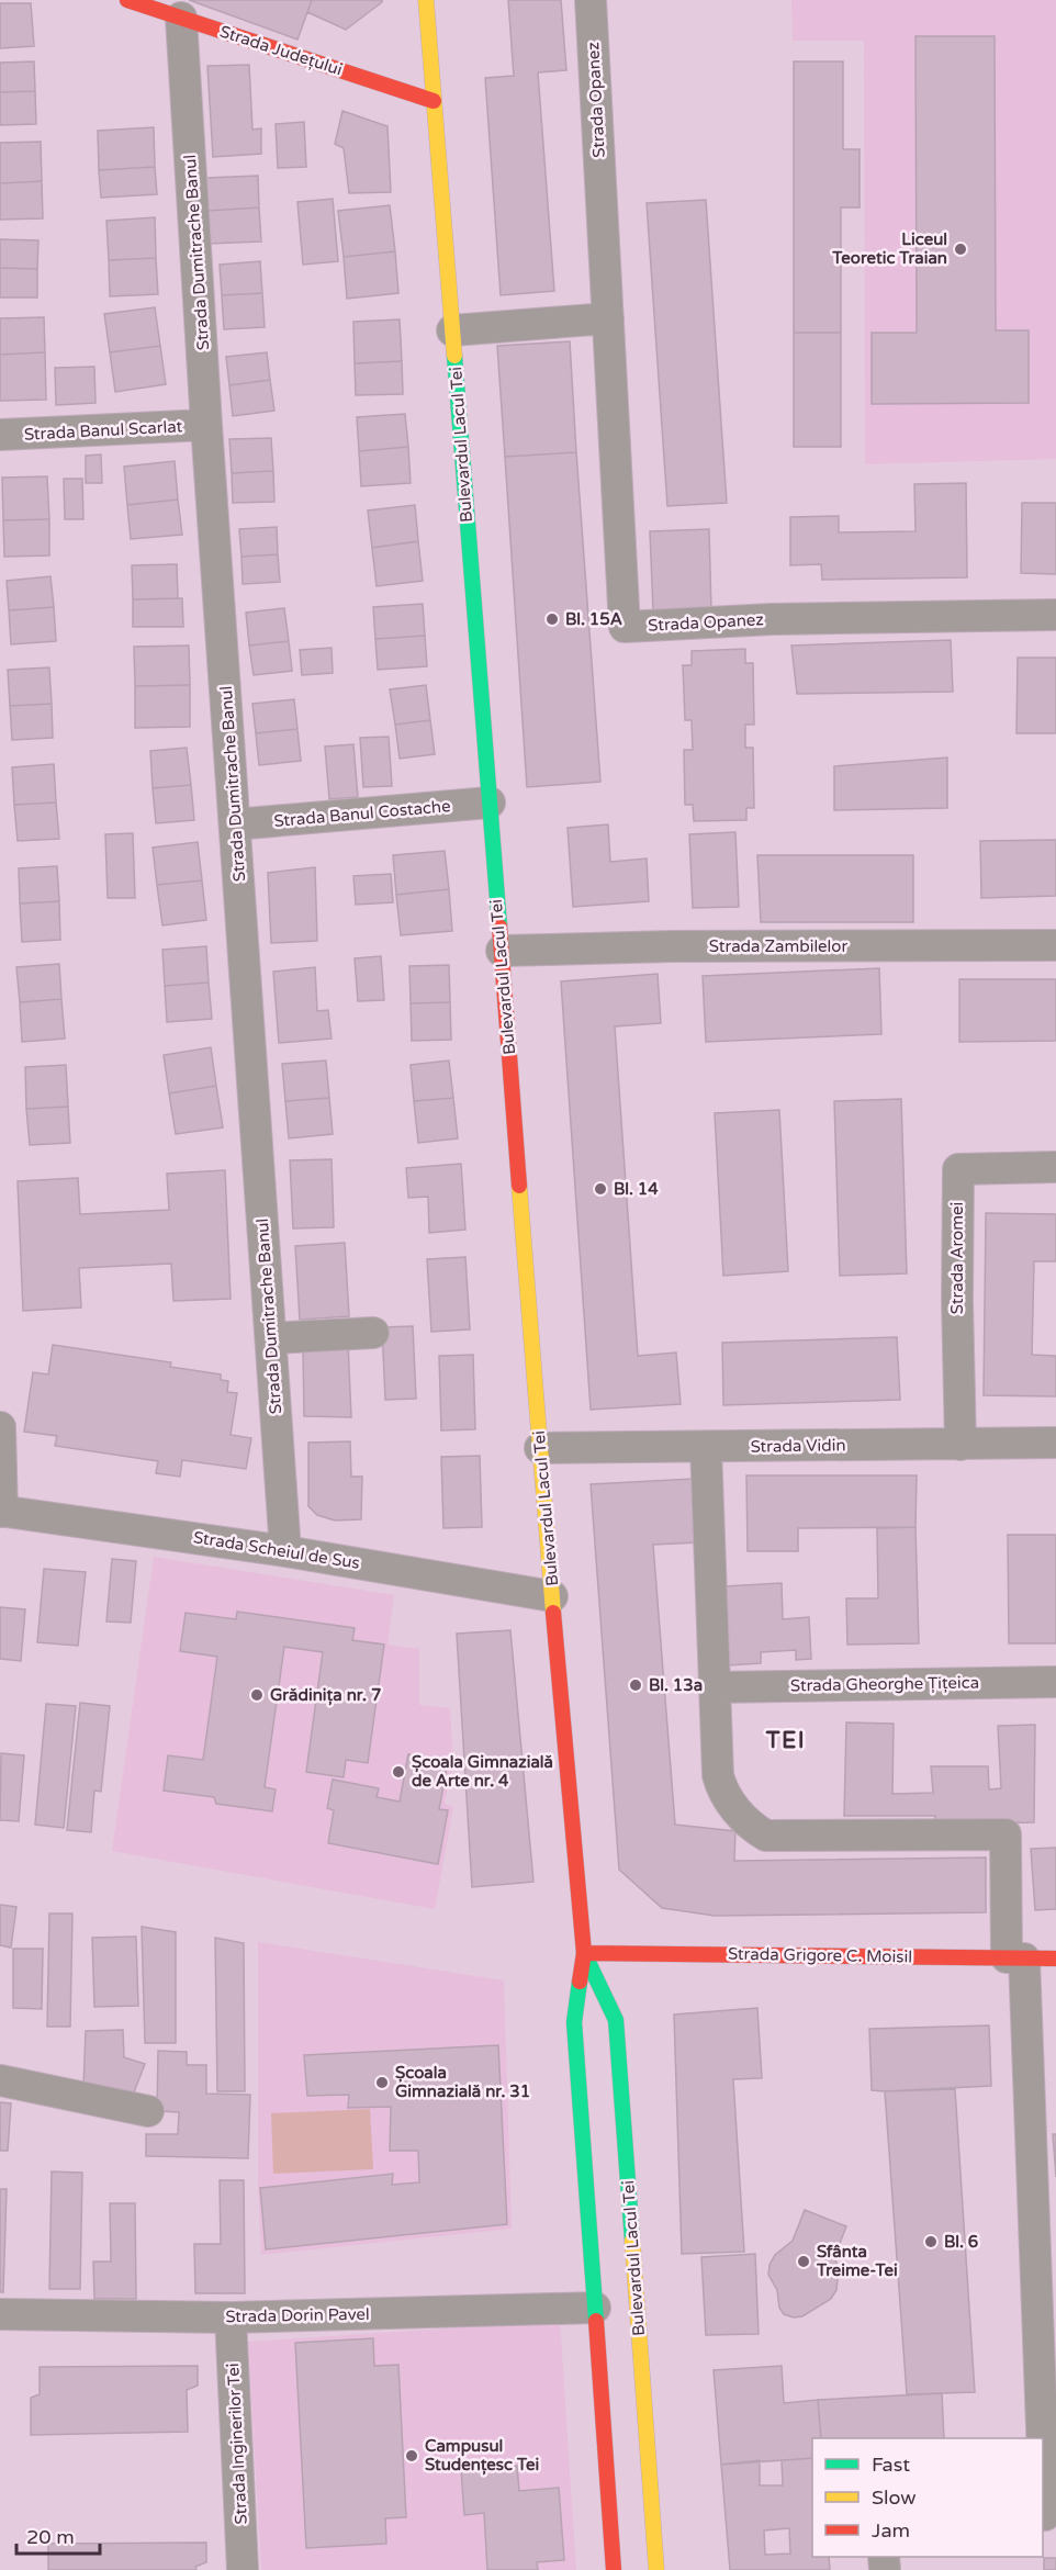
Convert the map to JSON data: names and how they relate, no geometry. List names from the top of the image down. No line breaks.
{"streets":{"main road":["Strada Județului","Bulevardul Lacul Tei","Strada Grigore C. Moisil"],"street":["Strada Opanez","Strada Dumitrache Banul","Strada Banul Scarlat","Strada Banul Costache","Strada Zambilelor","Strada Aromei","Strada Vidin","Strada Scheiul de Sus","Strada Gheorghe Țițeica","Strada Dorin Pavel","Strada Inginerilor Tei"]},"crossings":[["Strada Județului","Strada Dumitrache Banul"],["Strada Județului","Bulevardul Lacul Tei"],["Strada Dumitrache Banul","Strada Banul Scarlat"],["Strada Dumitrache Banul","Strada Banul Costache"],["Strada Dumitrache Banul","Strada Scheiul de Sus"],["Bulevardul Lacul Tei","Strada Banul Costache"],["Bulevardul Lacul Tei","Strada Zambilelor"],["Bulevardul Lacul Tei","Strada Vidin"],["Bulevardul Lacul Tei","Strada Scheiul de Sus"],["Bulevardul Lacul Tei","Strada Grigore C. Moisil"],["Bulevardul Lacul Tei","Strada Dorin Pavel"],["Strada Aromei","Strada Vidin"],["Strada Dorin Pavel","Strada Inginerilor Tei"]],"districts":["TEI"],"places":["Liceul Teoretic Traian","Bl. 15A","Bl. 14","Bl. 13a","Grădinița nr. 7","Școala Gimnazială de Arte nr. 4","Școala Gimnazială nr. 31","Bl. 6","Sfânta Treime-Tei","Campusul Studențesc Tei"],"legend":["Fast","Slow","Jam"],"scale_bar":"20 m"}
